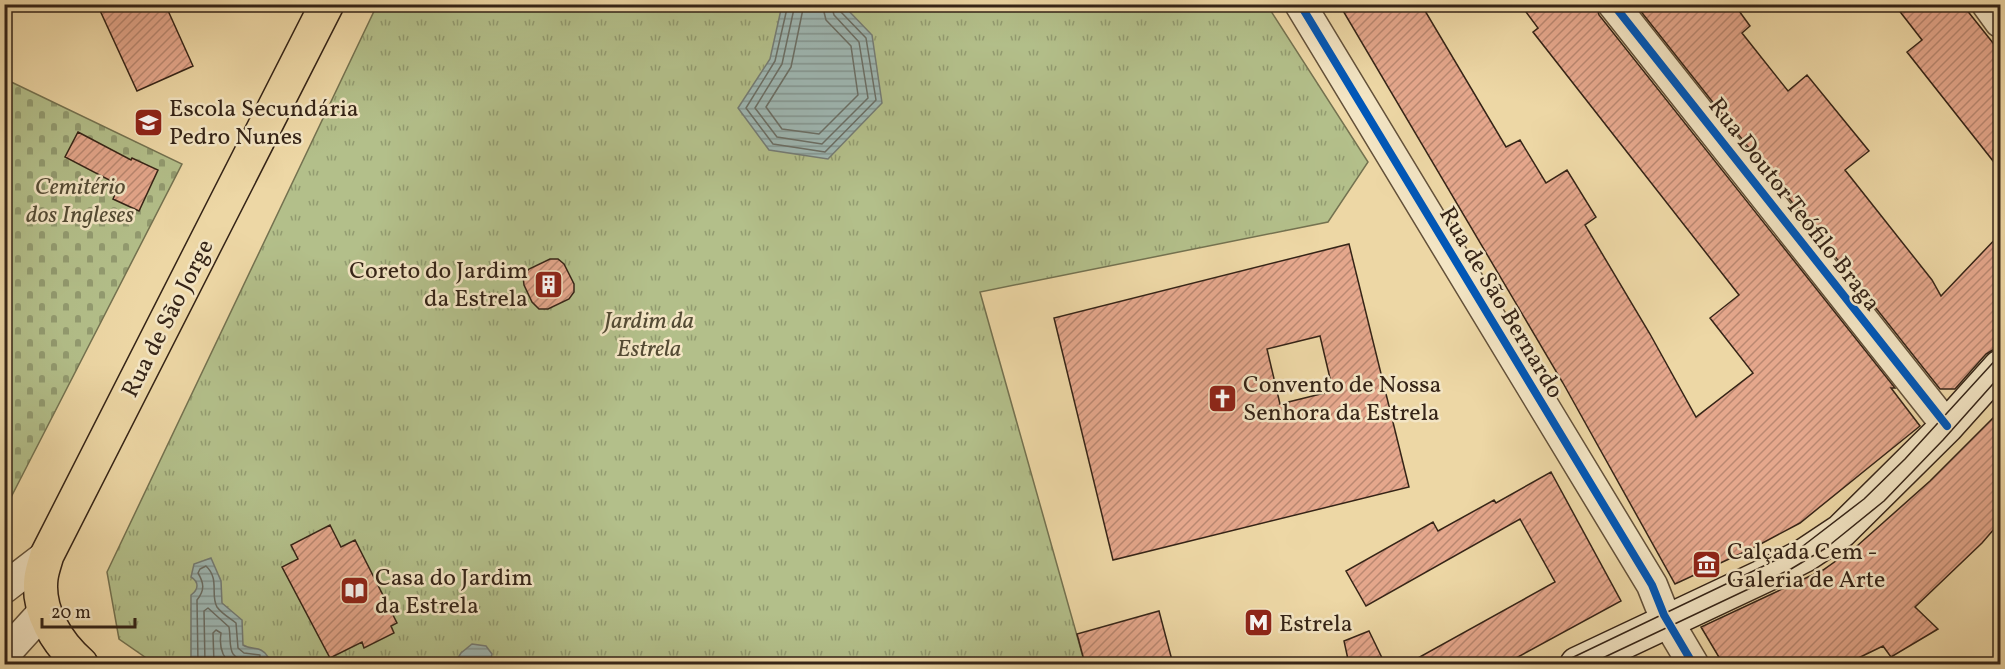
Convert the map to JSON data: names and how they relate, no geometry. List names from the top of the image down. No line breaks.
{"streets":{"main road":["Rua de São Jorge"],"street":["Rua Doutor Teófilo Braga","Rua de São Bernardo"]},"parks":["Cemitério dos Ingleses","Jardim da Estrela"],"places":{"school or university":["Escola Secundária Pedro Nunes"],"building":["Coreto do Jardim da Estrela"],"church":["Convento de Nossa Senhora da Estrela"],"museum":["Calçada Cem - Galeria de Arte"],"library":["Casa do Jardim da Estrela"],"metro station":["Estrela"]},"scale_bar":"20 m"}
